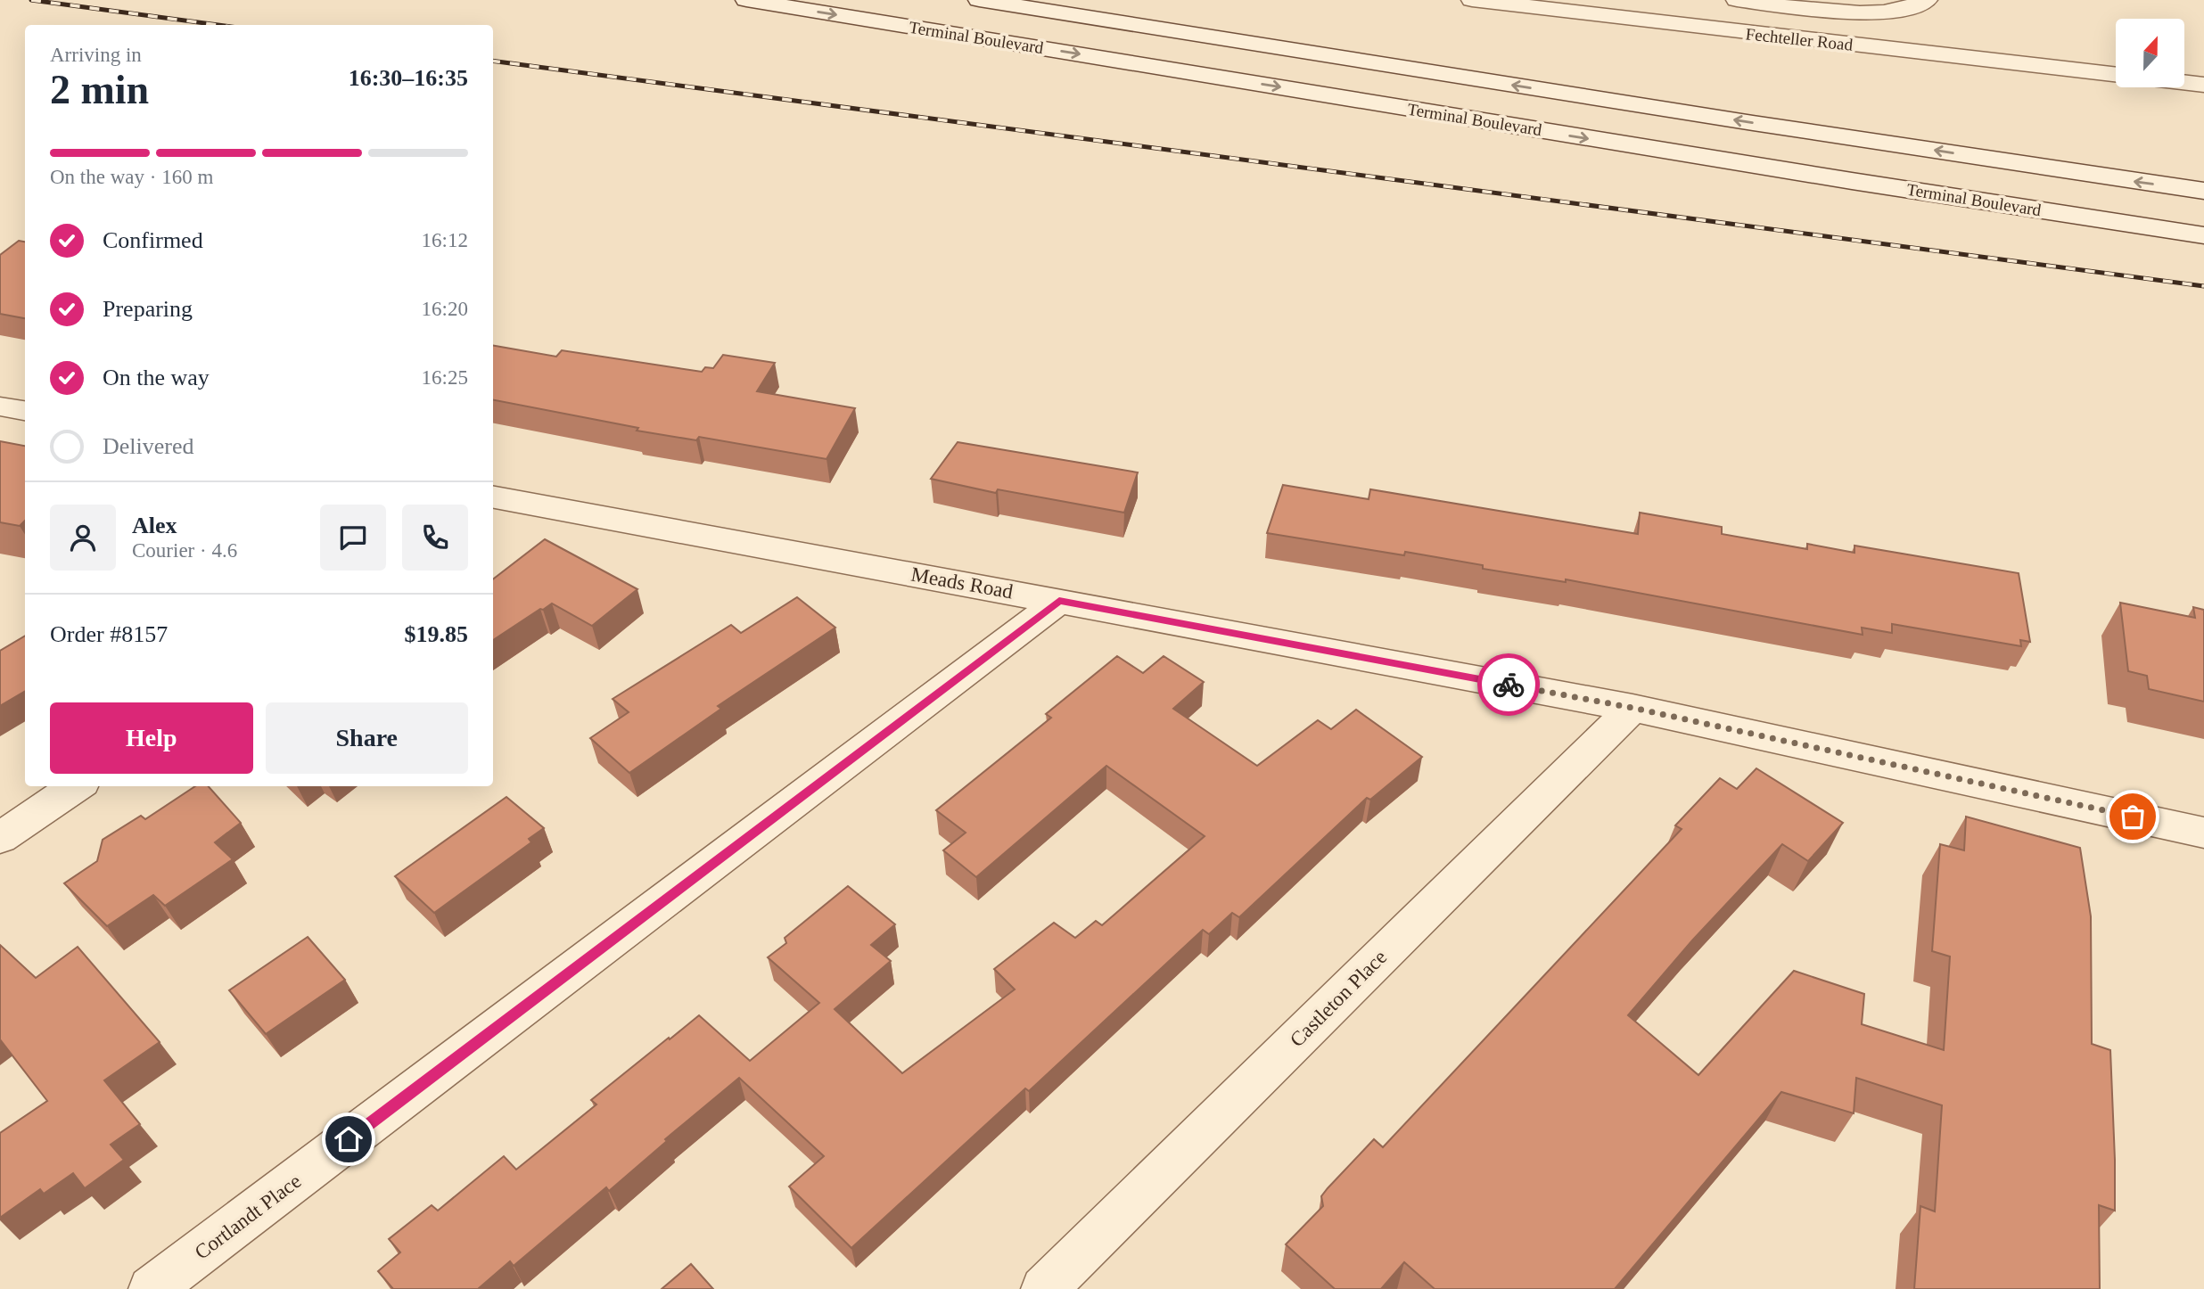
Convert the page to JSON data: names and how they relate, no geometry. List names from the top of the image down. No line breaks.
{"streets":{"street":["Terminal Boulevard","Fechteller Road","Meads Road","Castleton Place","Cortlandt Place"]},"crossings":[["Meads Road","Castleton Place"],["Meads Road","Cortlandt Place"]],"north":"top","page":{"heading":["2 min","Arriving in","16:30–16:35"],"panel":["Alex","Courier · 4.6","Order #8157","$19.85"],"bar":"On the way · 160 m","list":[["Confirmed","16:12"],["Preparing","16:20"],["On the way","16:25"],"Delivered"],"buttons":["Help","Share"]}}
